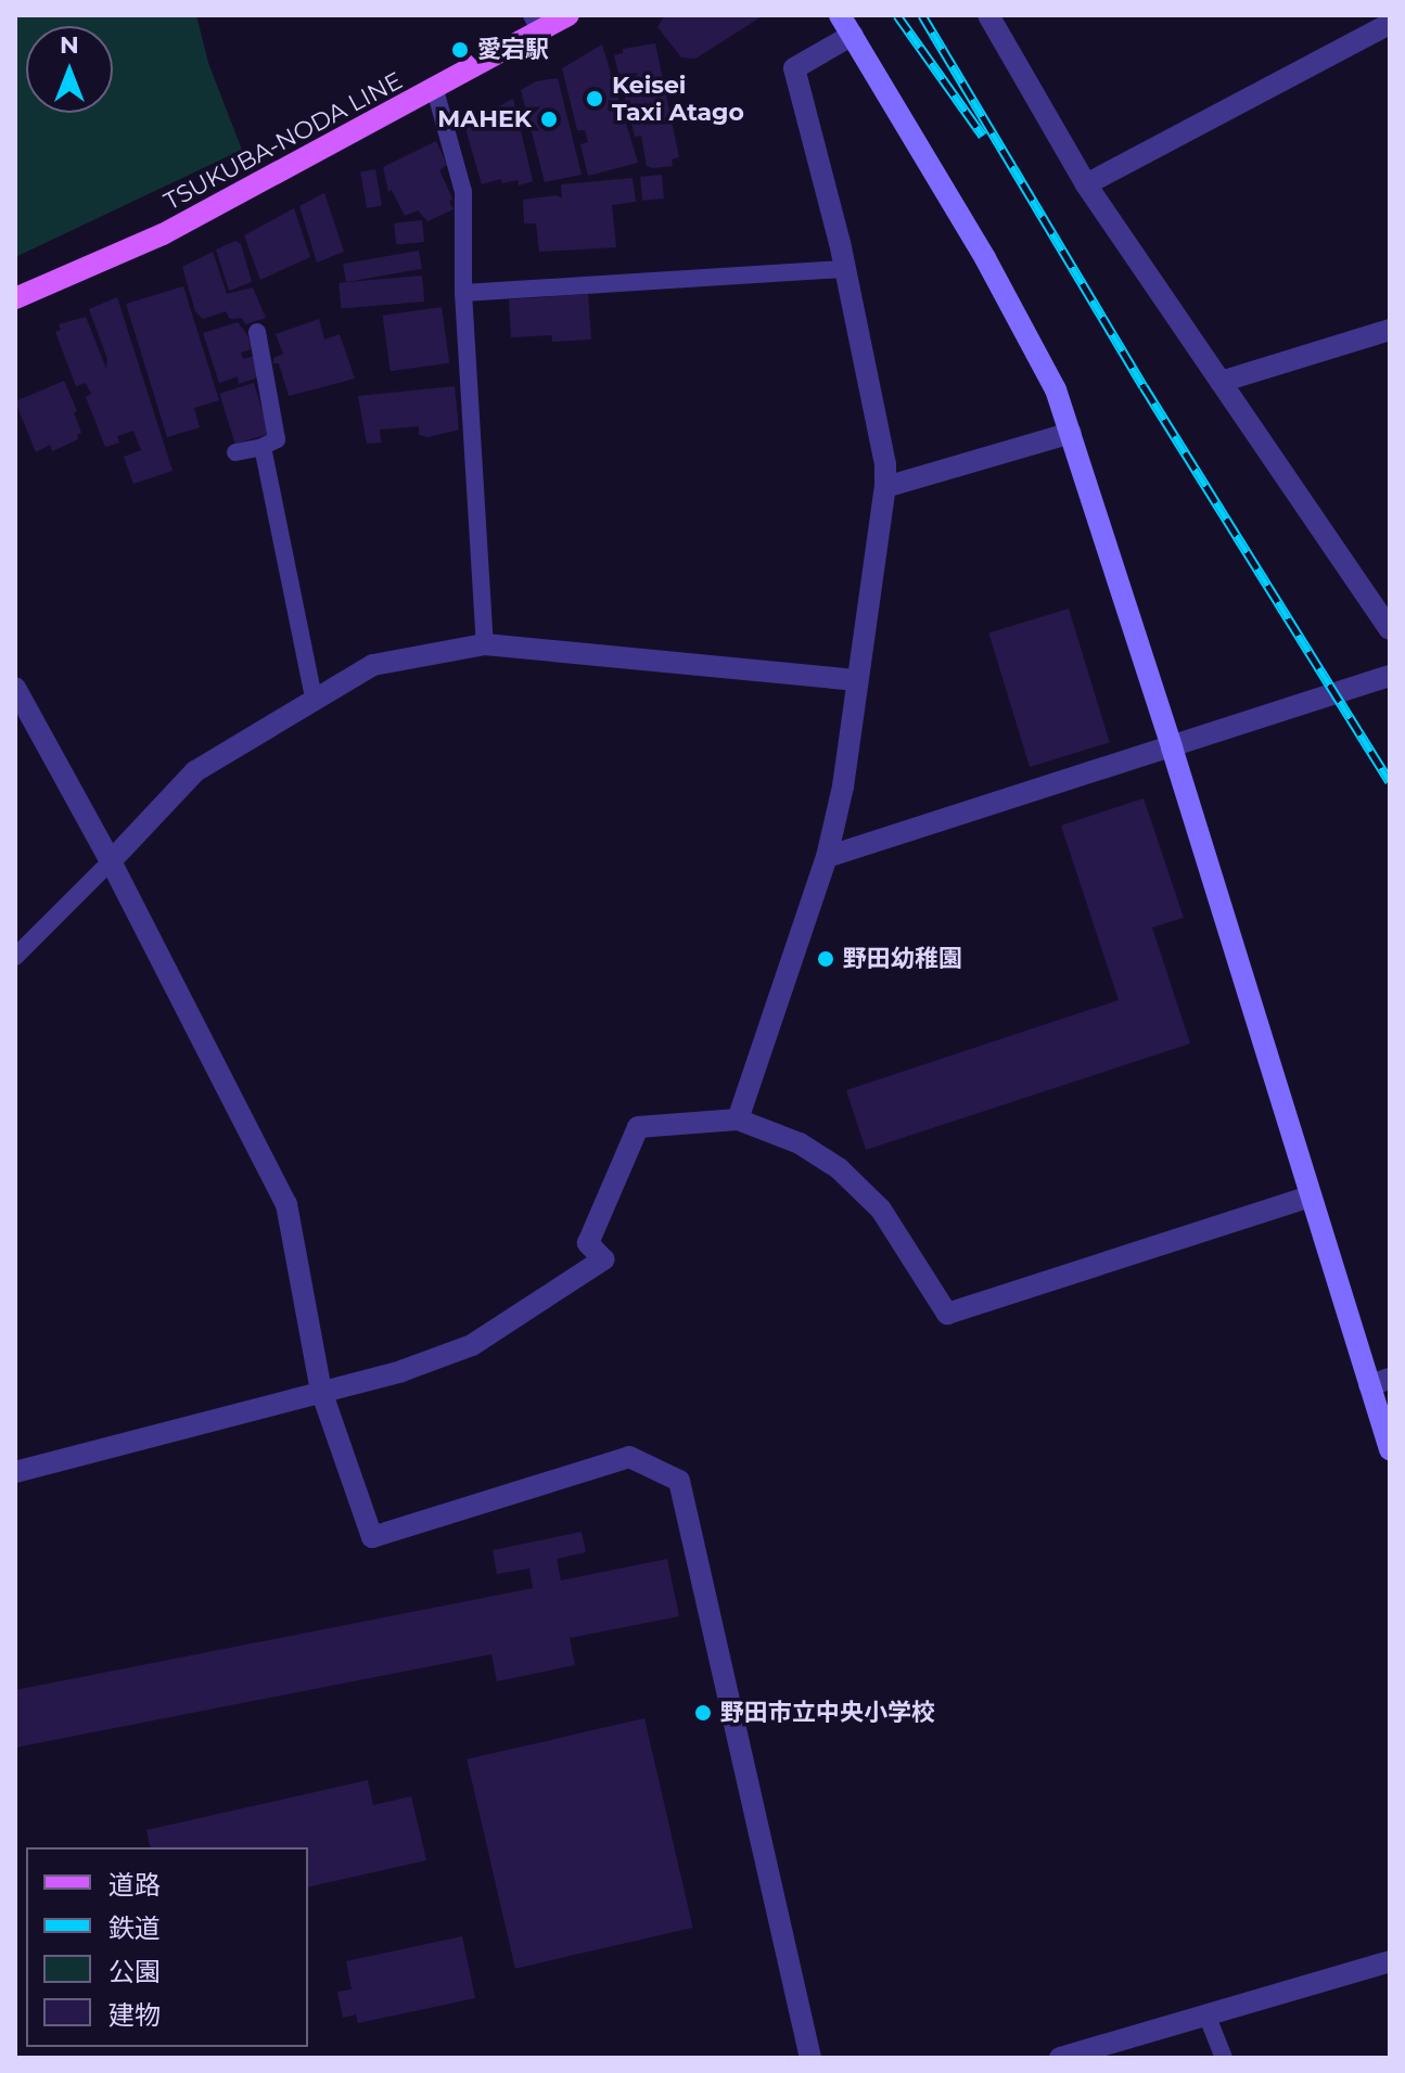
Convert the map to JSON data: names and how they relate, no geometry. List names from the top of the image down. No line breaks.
{"streets":{"main road":["TSUKUBA-NODA LINE"]},"places":["愛宕駅","Keisei Taxi Atago","MAHEK","野田幼稚園","野田市立中央小学校"],"legend":["道路","鉄道","公園","建物"],"north":"top"}
